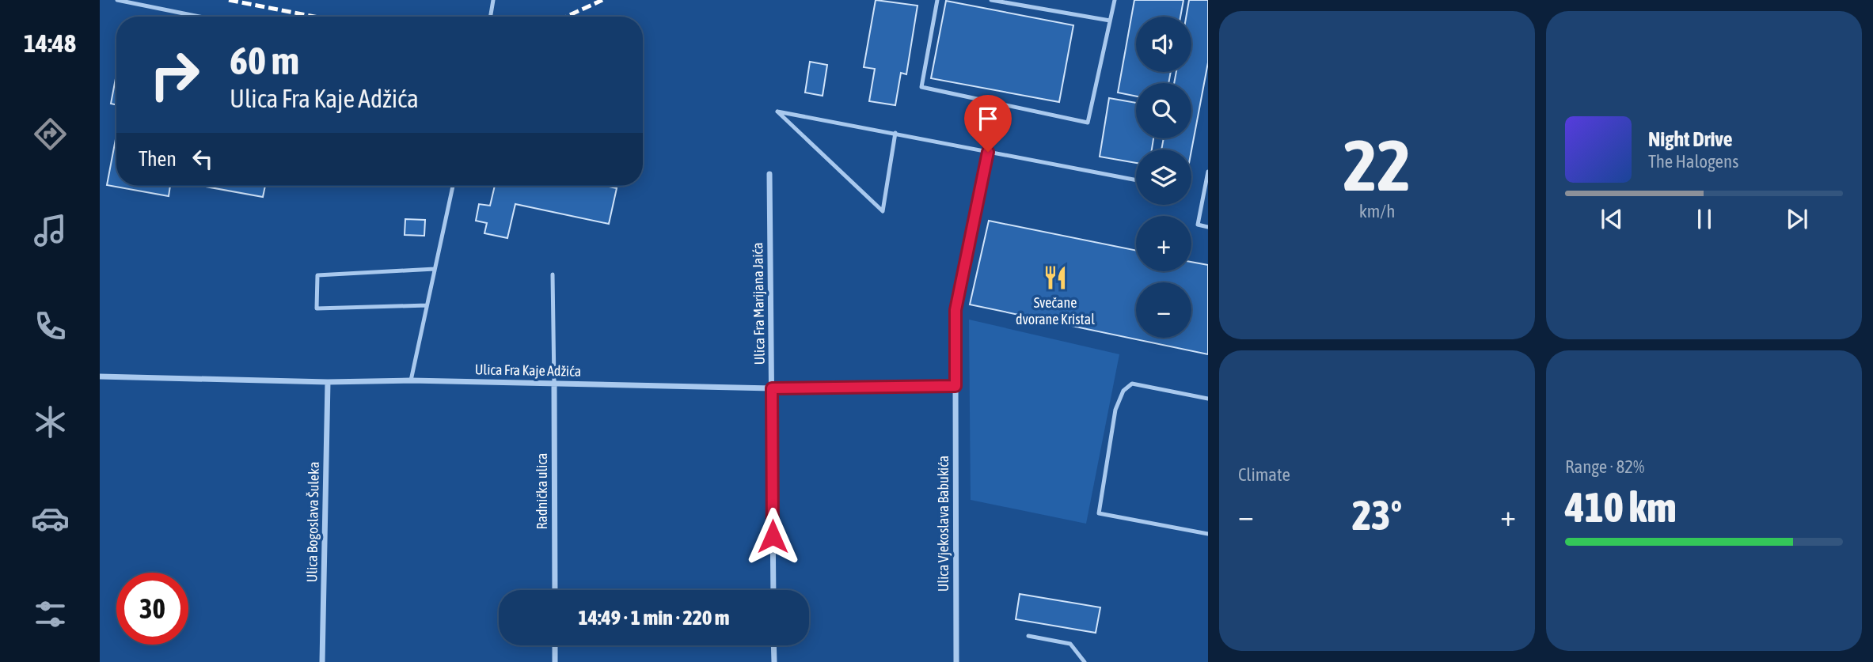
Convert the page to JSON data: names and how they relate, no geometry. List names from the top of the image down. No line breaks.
{"streets":{"street":["Ulica Fra Marijana Jaića","Ulica Fra Kaje Adžića","Radnička ulica","Ulica Bogoslava Šuleka","Ulica Vjekoslava Babukića"]},"crossings":[["Ulica Fra Marijana Jaića","Ulica Fra Kaje Adžića"],["Ulica Fra Kaje Adžića","Radnička ulica"],["Ulica Fra Kaje Adžića","Ulica Bogoslava Šuleka"],["Ulica Fra Kaje Adžića","Ulica Vjekoslava Babukića"]],"places":{"restaurant":["Svečane dvorane Kristal"]},"page":{"tabs":"14:48","tile":[["22","km/h"],"Climate",["Range · 82%","410 km"]],"map_buttons":["+","−"],"turn":["60 m","Ulica Fra Kaje Adžića"],"song":["Night Drive","The Halogens"],"then":"Then","heat":["−","23°","+"],"limit":"30","trip":"14:49 · 1 min · 220 m"}}
